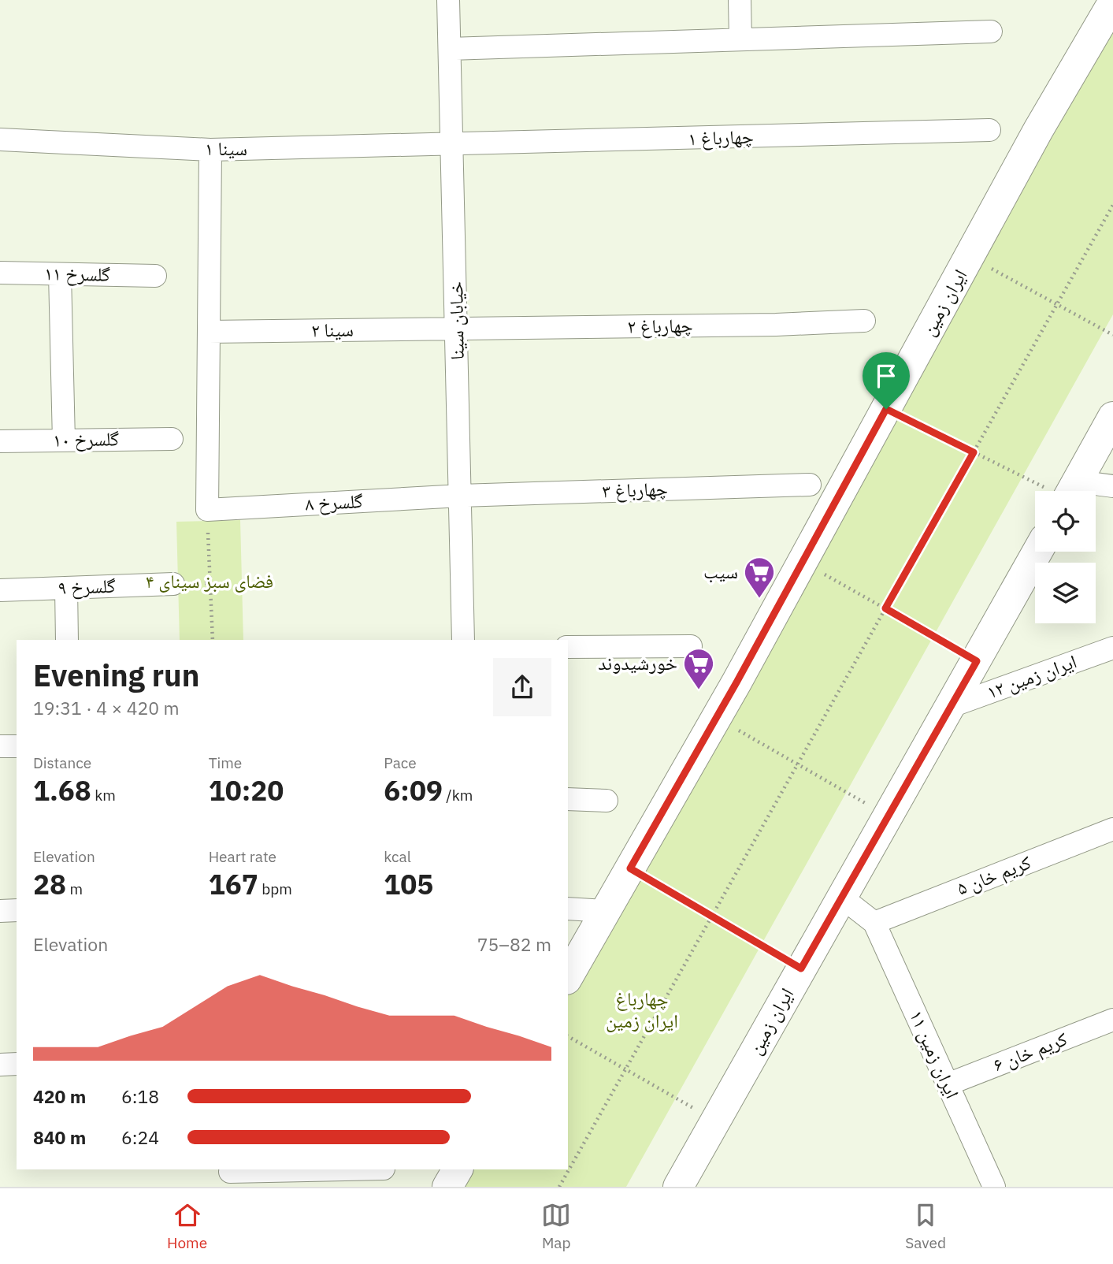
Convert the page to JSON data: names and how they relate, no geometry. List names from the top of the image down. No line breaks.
{"streets":{"main road":["ایران زمین"],"street":["چهارباغ ۱","سینا ۱","گلسرخ ۱۱","خیابان سینا","چهارباغ ۲","سینا ۲","گلسرخ ۱۰","چهارباغ ۳","گلسرخ ۸","گلسرخ ۹","ایران زمین ۱۲","کریم خان ۵","کریم خان ۶","ایران زمین ۱۱"]},"crossings":[["چهارباغ ۱","سینا ۱"],["چهارباغ ۱","خیابان سینا"],["سینا ۱","خیابان سینا"],["ایران زمین","ایران زمین ۱۲"],["خیابان سینا","چهارباغ ۲"],["خیابان سینا","سینا ۲"],["خیابان سینا","چهارباغ ۳"],["خیابان سینا","گلسرخ ۸"],["چهارباغ ۲","سینا ۲"],["چهارباغ ۳","گلسرخ ۸"],["کریم خان ۵","ایران زمین ۱۱"],["کریم خان ۶","ایران زمین ۱۱"]],"parks":["فضای سبز سینای ۴","چهارباغ ایران زمین"],"places":{"supermarket":["سیب","خورشیدوند"]},"page":{"heading":["Evening run","19:31 · 4 × 420 m"],"stats":[["Distance","1.68 km"],["Time","10:20"],["Pace","6:09 /km"],["Elevation","28 m"],["Heart rate","167 bpm"],["kcal","105"]],"chart":["Elevation","75–82 m"],"list":[{"name":"420 m","note":"6:18"},{"name":"840 m","note":"6:24"}],"tabs":["Home","Map","Saved"]}}
